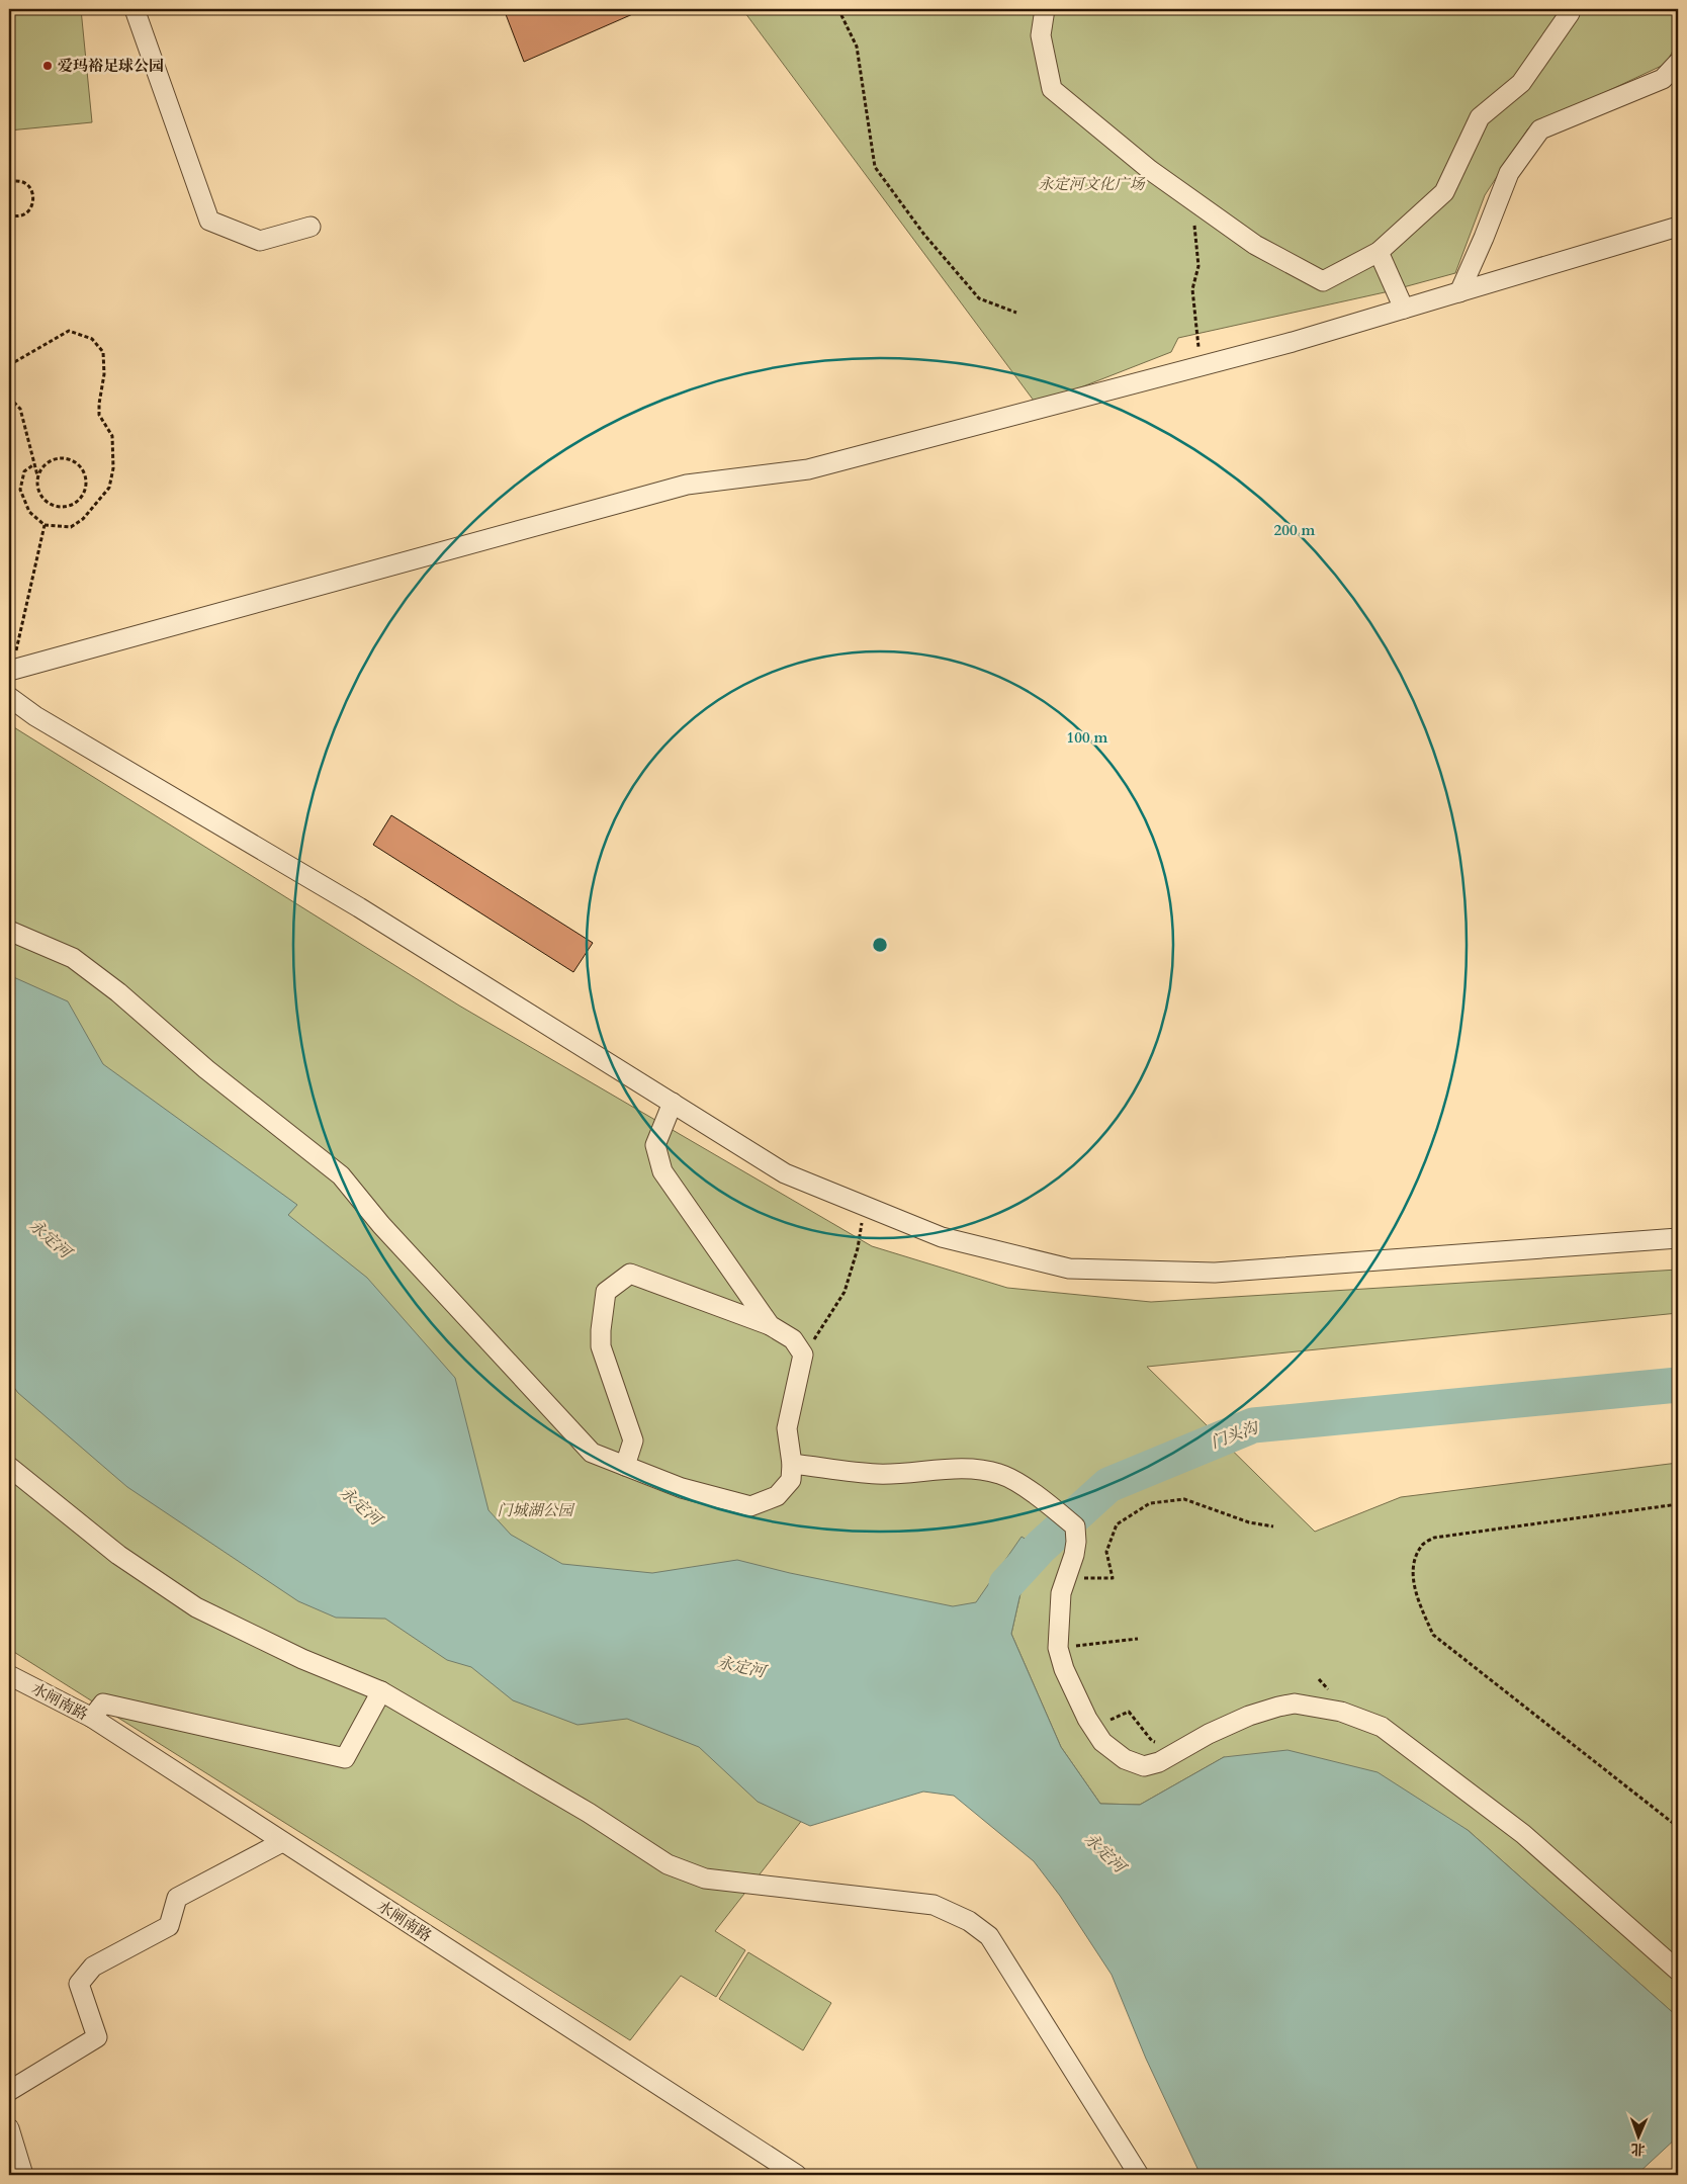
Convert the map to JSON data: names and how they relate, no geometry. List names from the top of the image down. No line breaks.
{"streets":{"street":["水闸南路"]},"water":["永定河","门头沟"],"parks":["永定河文化广场","门城湖公园"],"places":["爱玛裕足球公园"],"north":"bottom","rings":["200 m","100 m"]}
